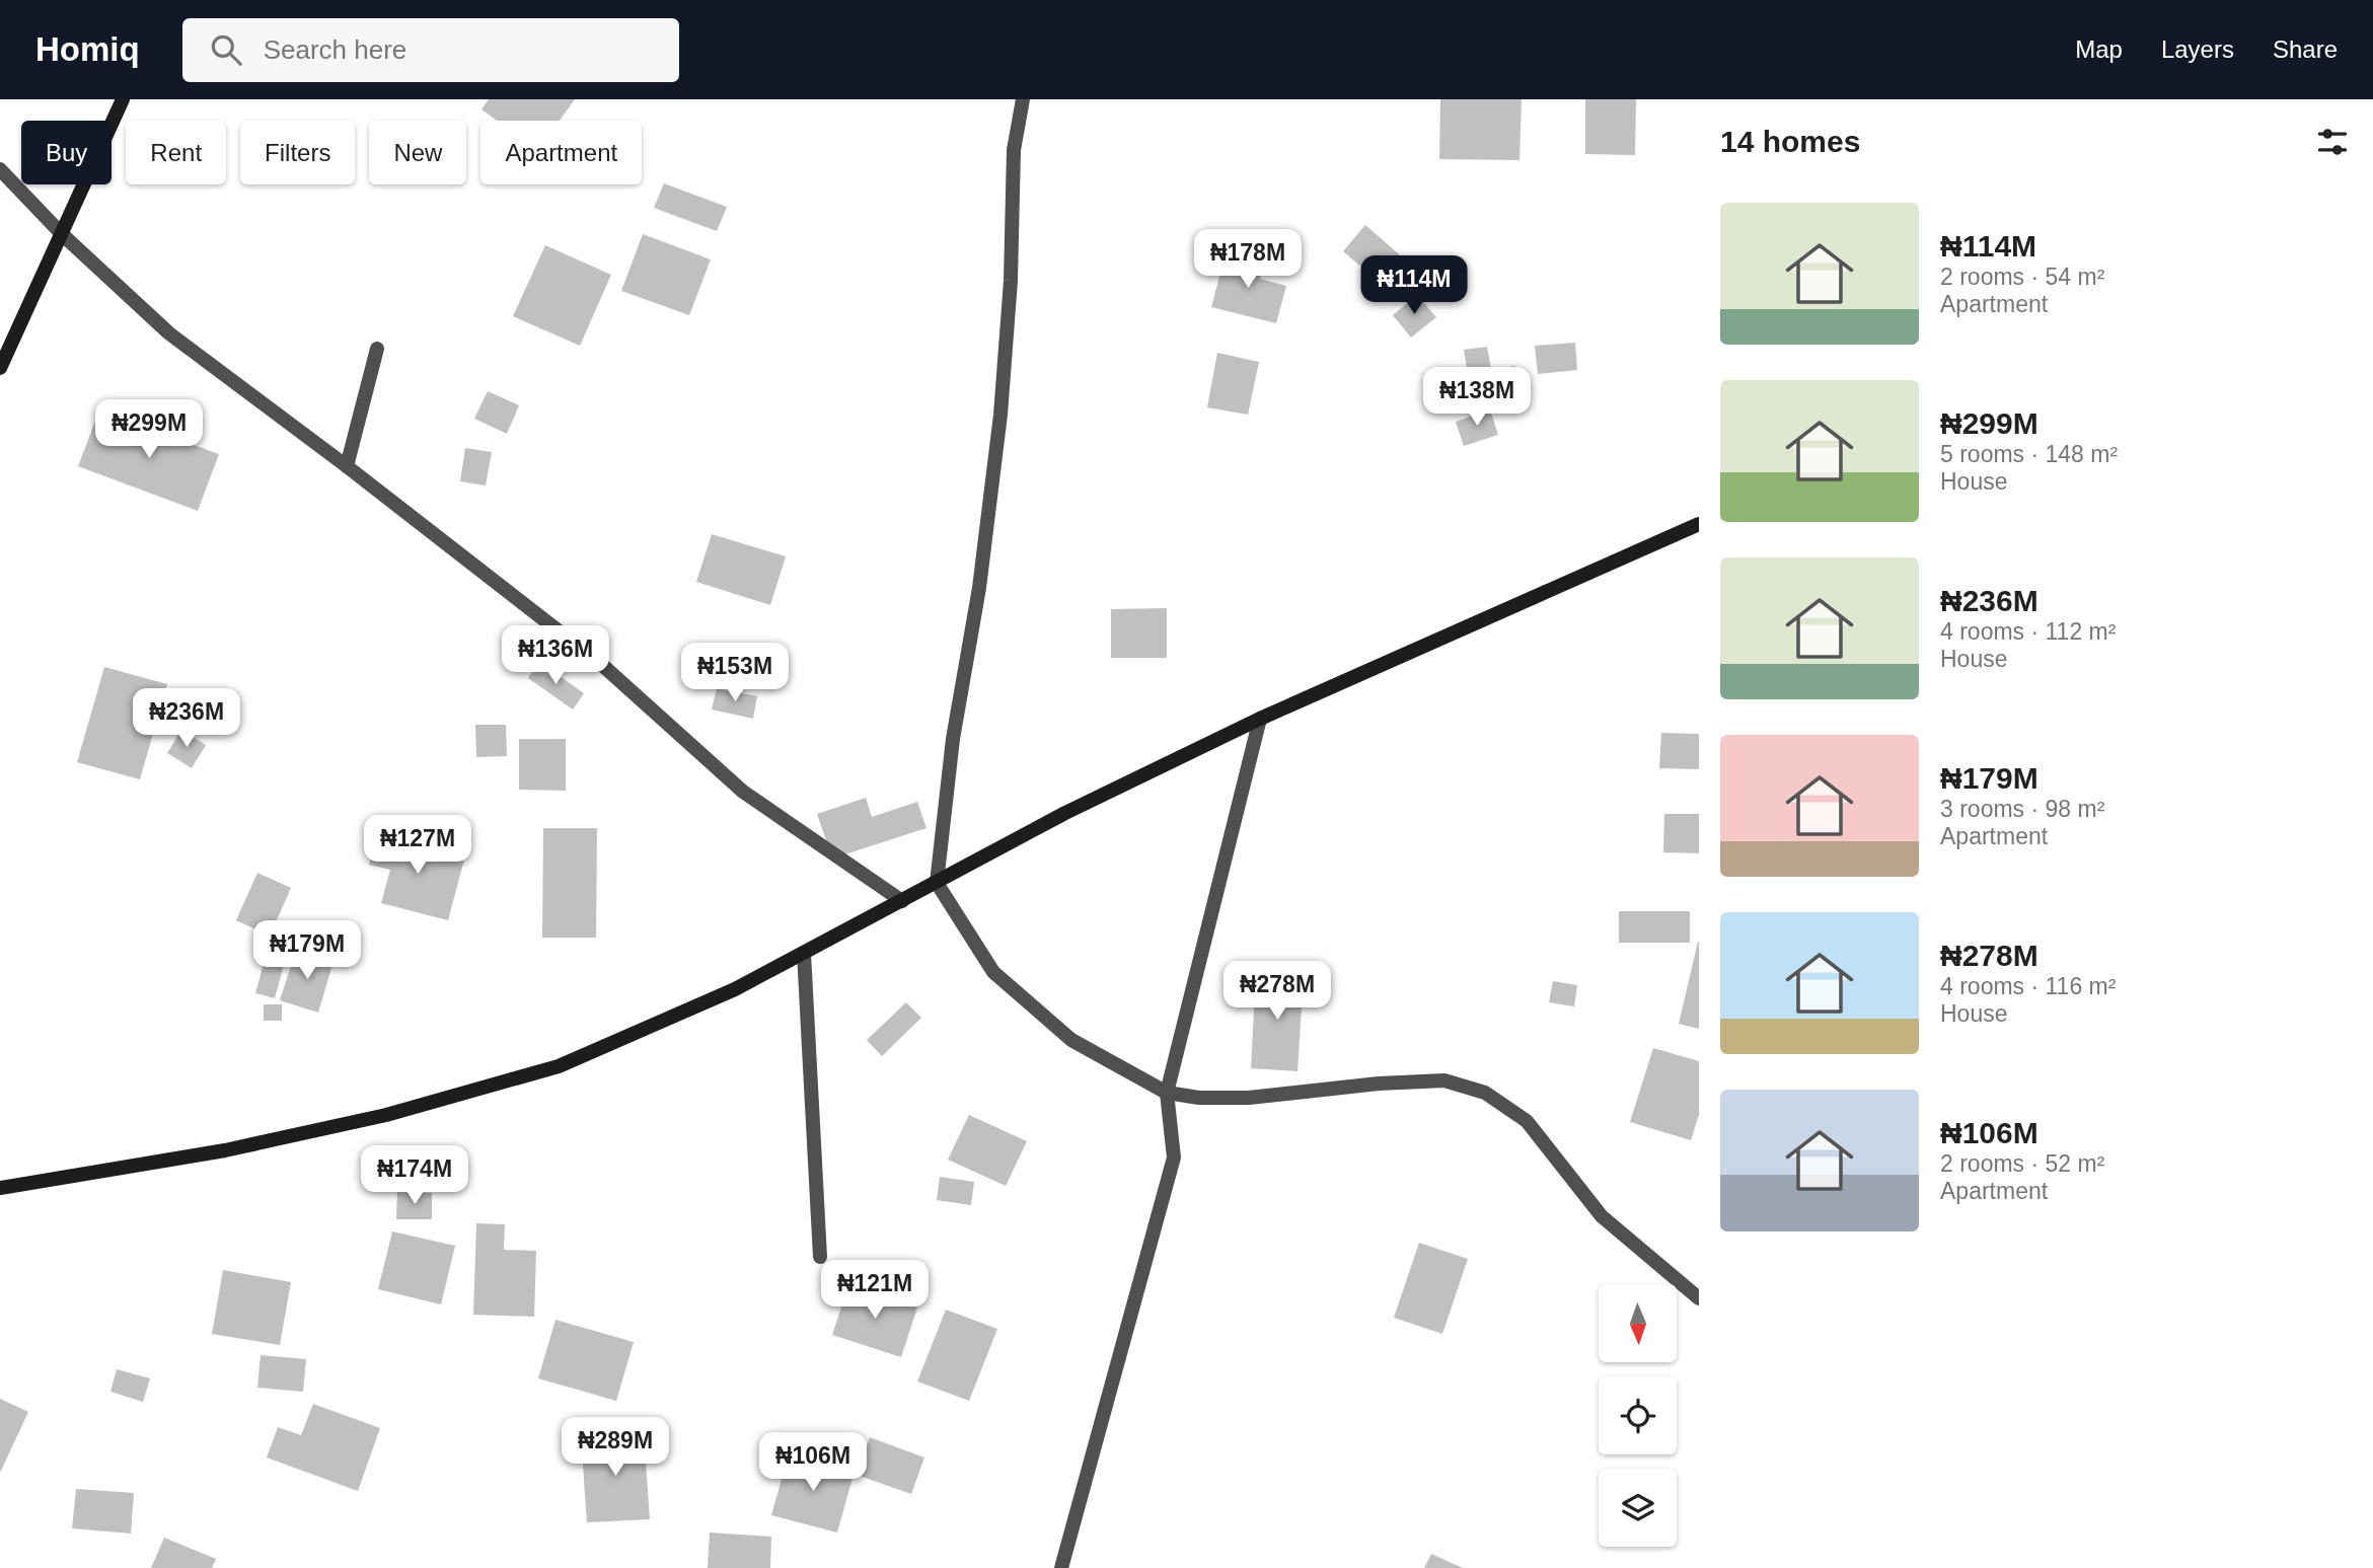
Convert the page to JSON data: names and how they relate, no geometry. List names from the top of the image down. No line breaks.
{"north":"bottom","page":{"header":"Homiq","search":"Search here","nav":["Map","Layers","Share"],"heading":"14 homes","chip":["Buy","Rent","Filters","New","Apartment"],"list":[{"name":"₦114M","note":"2 rooms · 54 m² · Apartment"},{"name":"₦299M","note":"5 rooms · 148 m² · House"},{"name":"₦236M","note":"4 rooms · 112 m² · House"},{"name":"₦179M","note":"3 rooms · 98 m² · Apartment"},{"name":"₦278M","note":"4 rooms · 116 m² · House"},{"name":"₦106M","note":"2 rooms · 52 m² · Apartment"}],"price":["₦178M","₦114M","₦138M","₦299M","₦136M","₦153M","₦236M","₦127M","₦179M","₦278M","₦174M","₦121M","₦289M","₦106M"]}}
